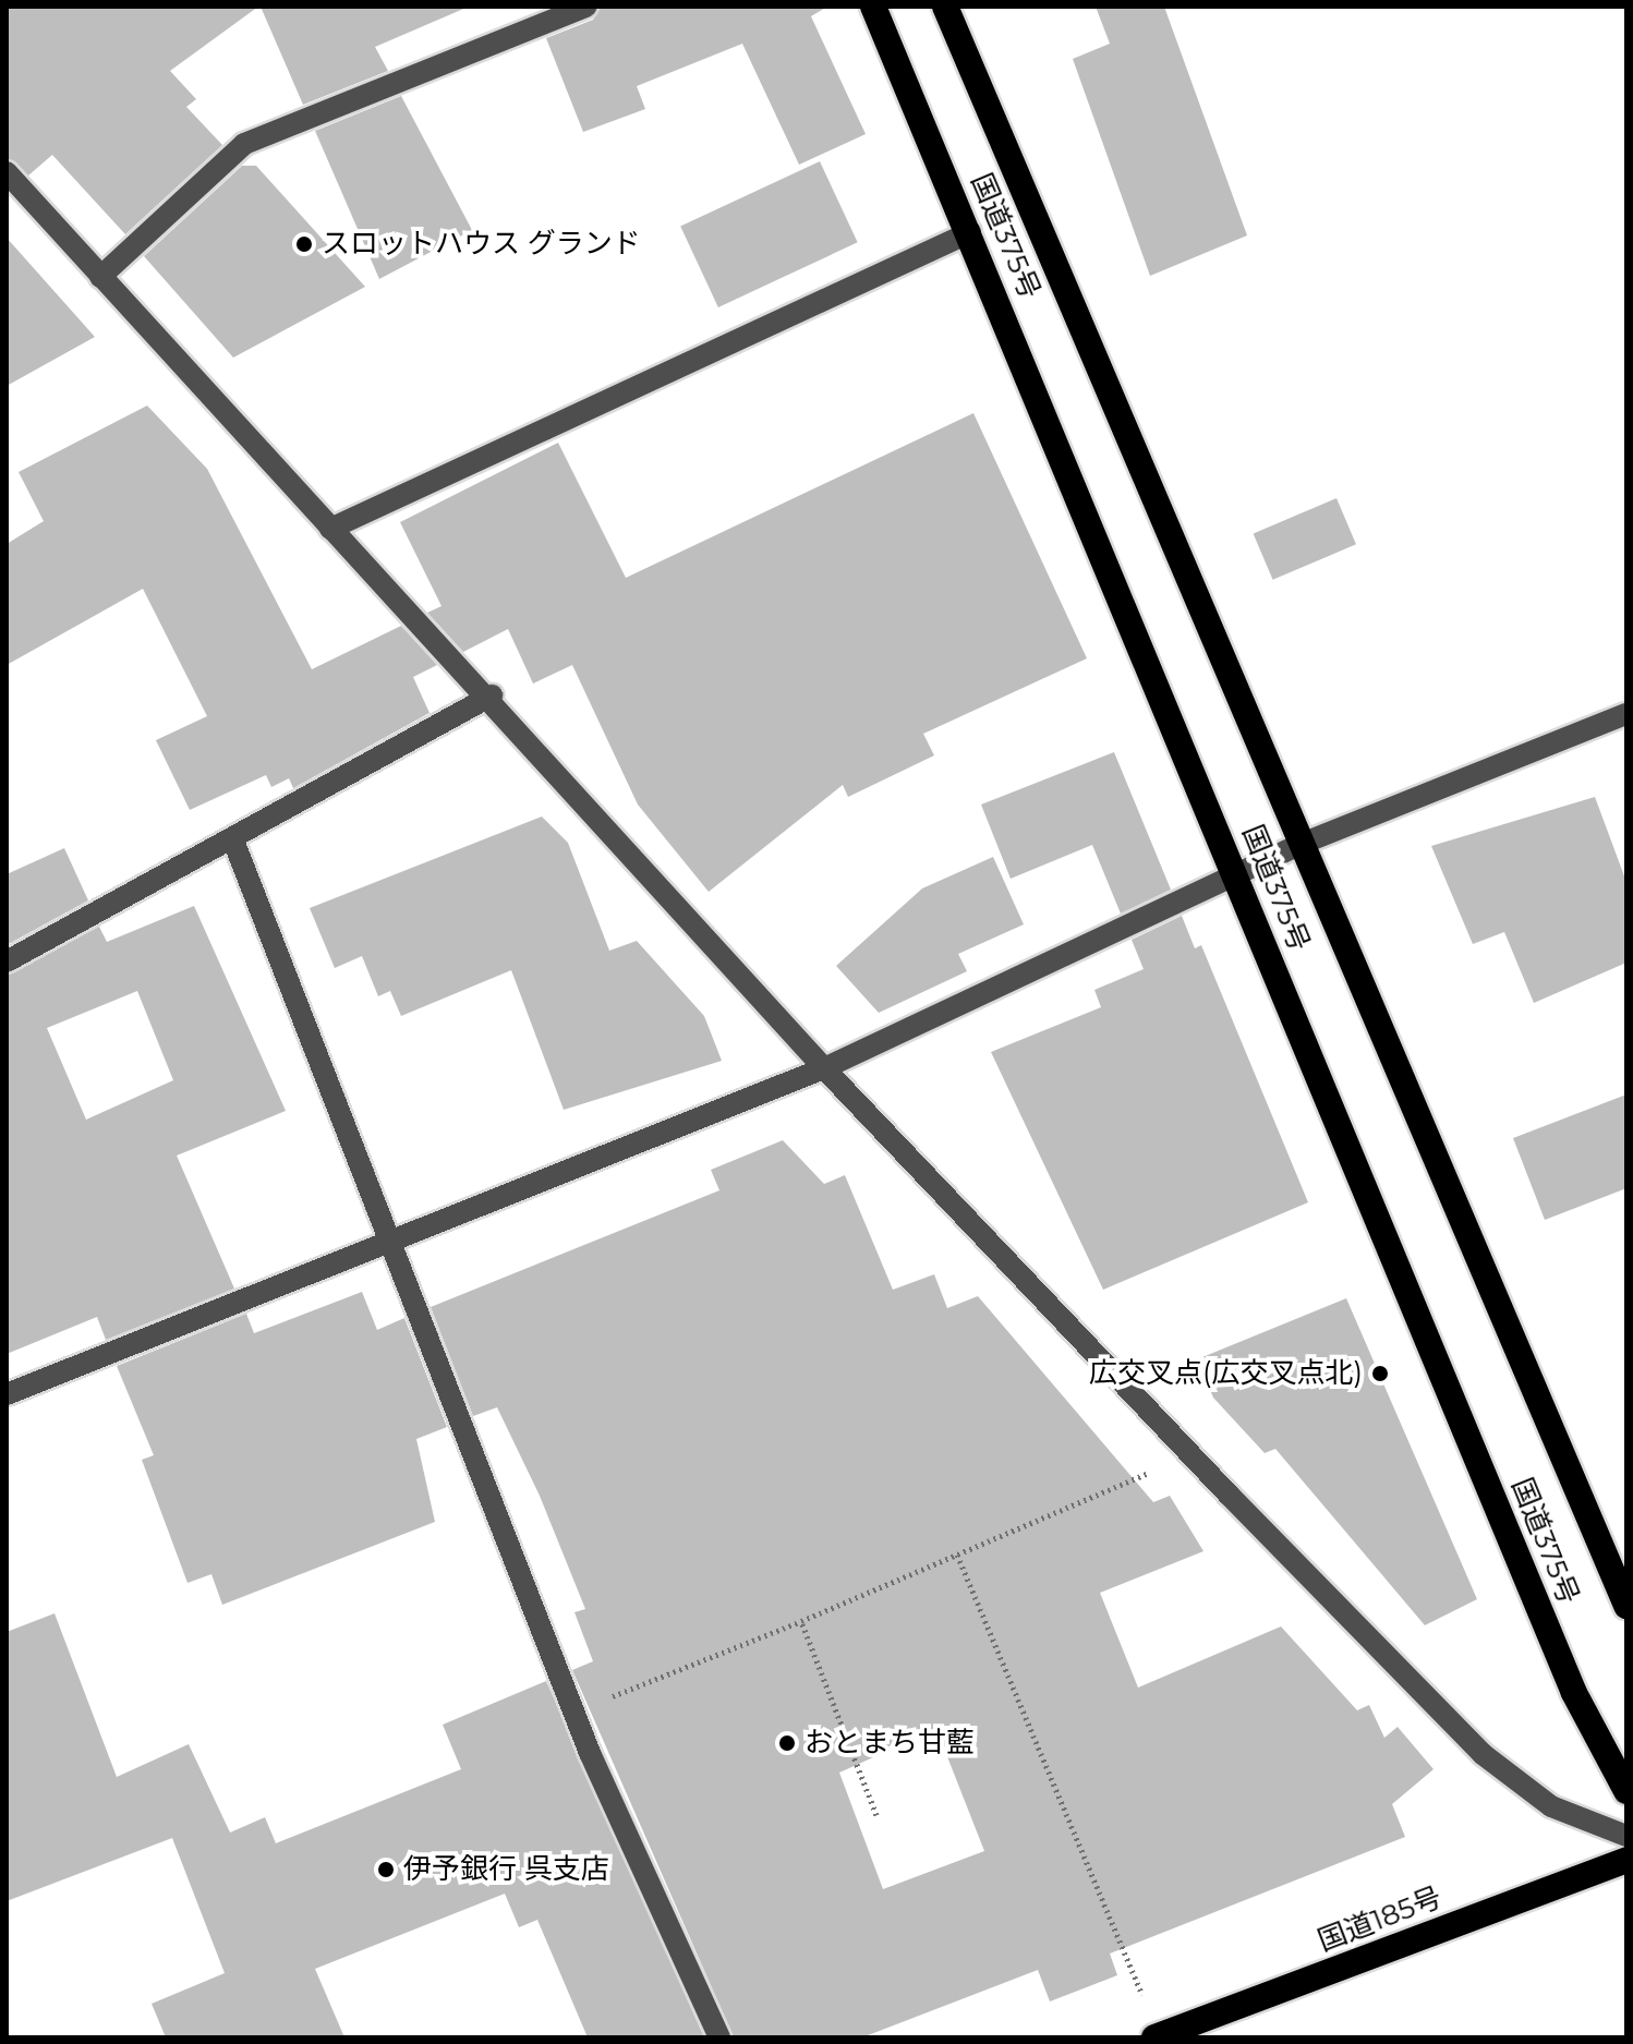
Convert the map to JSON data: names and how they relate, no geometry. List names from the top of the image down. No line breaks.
{"streets":{"highway":["国道375号","国道185号"]},"places":["スロットハウス グランド","広交叉点(広交叉点北)","おとまち甘藍","伊予銀行 呉支店"]}
